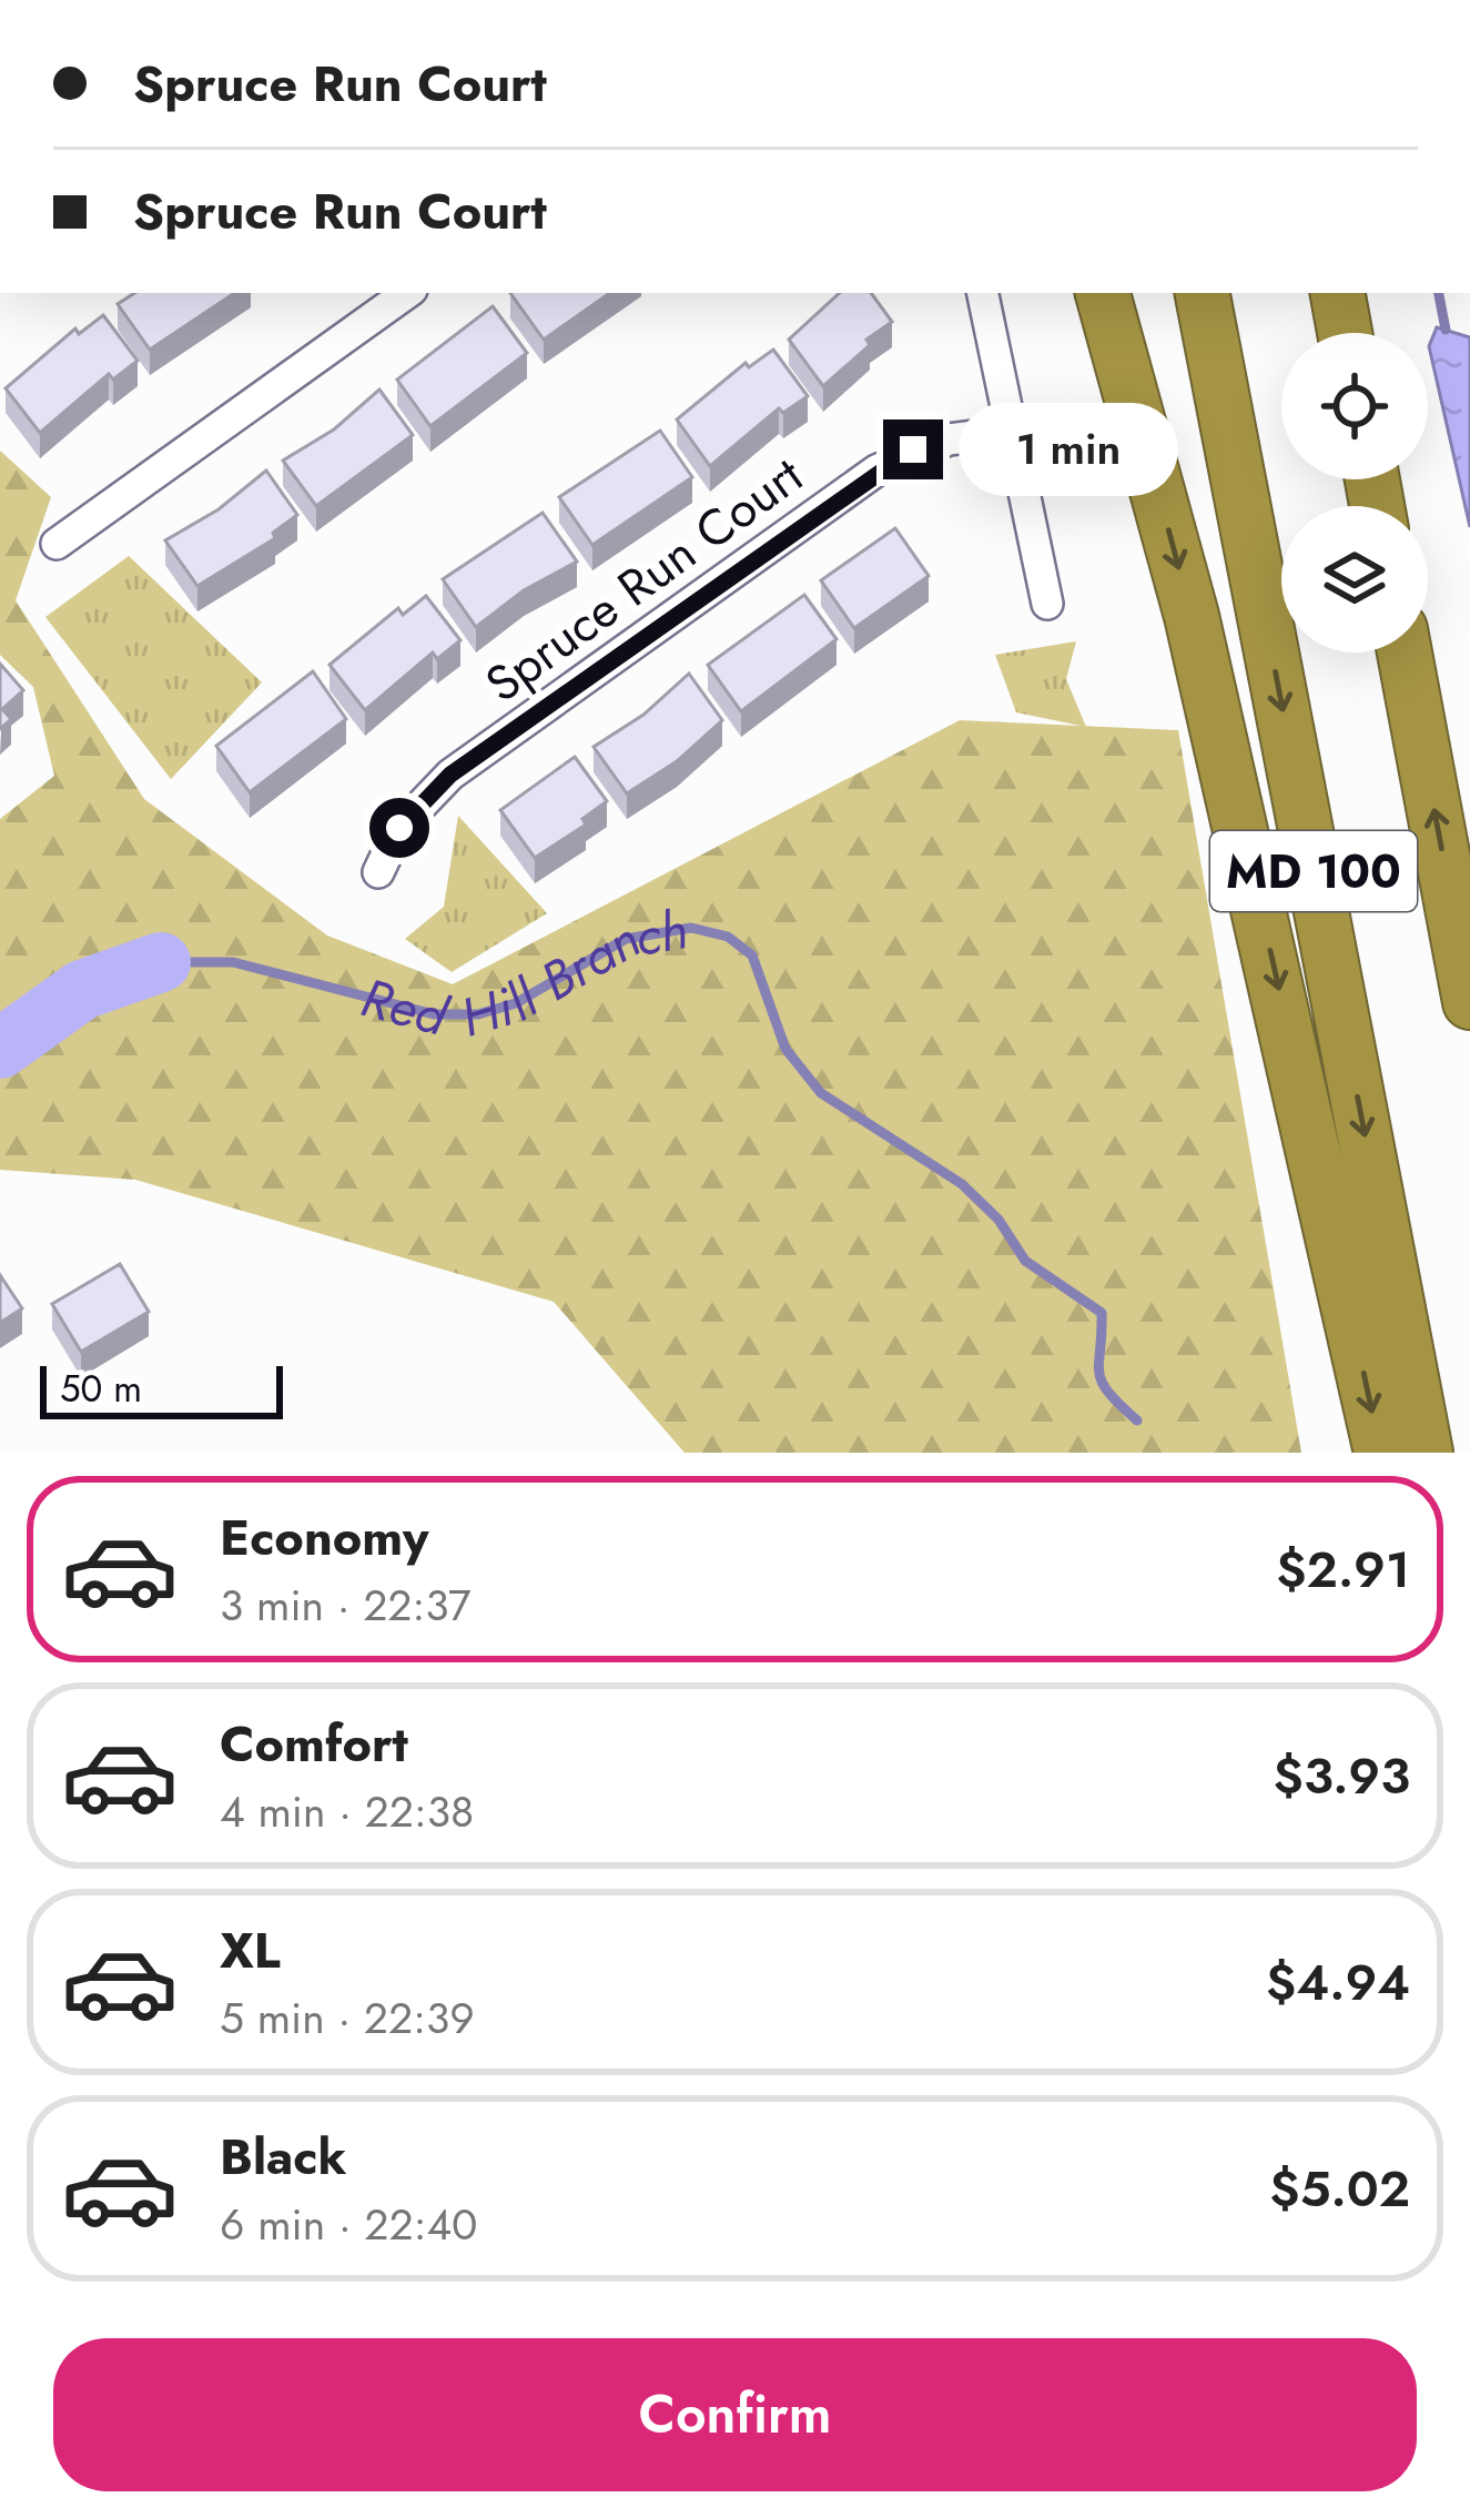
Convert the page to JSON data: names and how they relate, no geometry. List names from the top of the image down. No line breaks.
{"streets":{"highway":["MD 100"],"street":["Spruce Run Court"]},"water":["Red Hill Branch"],"scale_bar":"50 m","page":{"banner":["Spruce Run Court","Spruce Run Court"],"bubble":"1 min","scale":"50 m","list":[{"name":"Economy","note":"3 min · 22:37","value":"$2.91"},{"name":"Comfort","note":"4 min · 22:38","value":"$3.93"},{"name":"XL","note":"5 min · 22:39","value":"$4.94"},{"name":"Black","note":"6 min · 22:40","value":"$5.02"}],"buttons":"Confirm"}}
